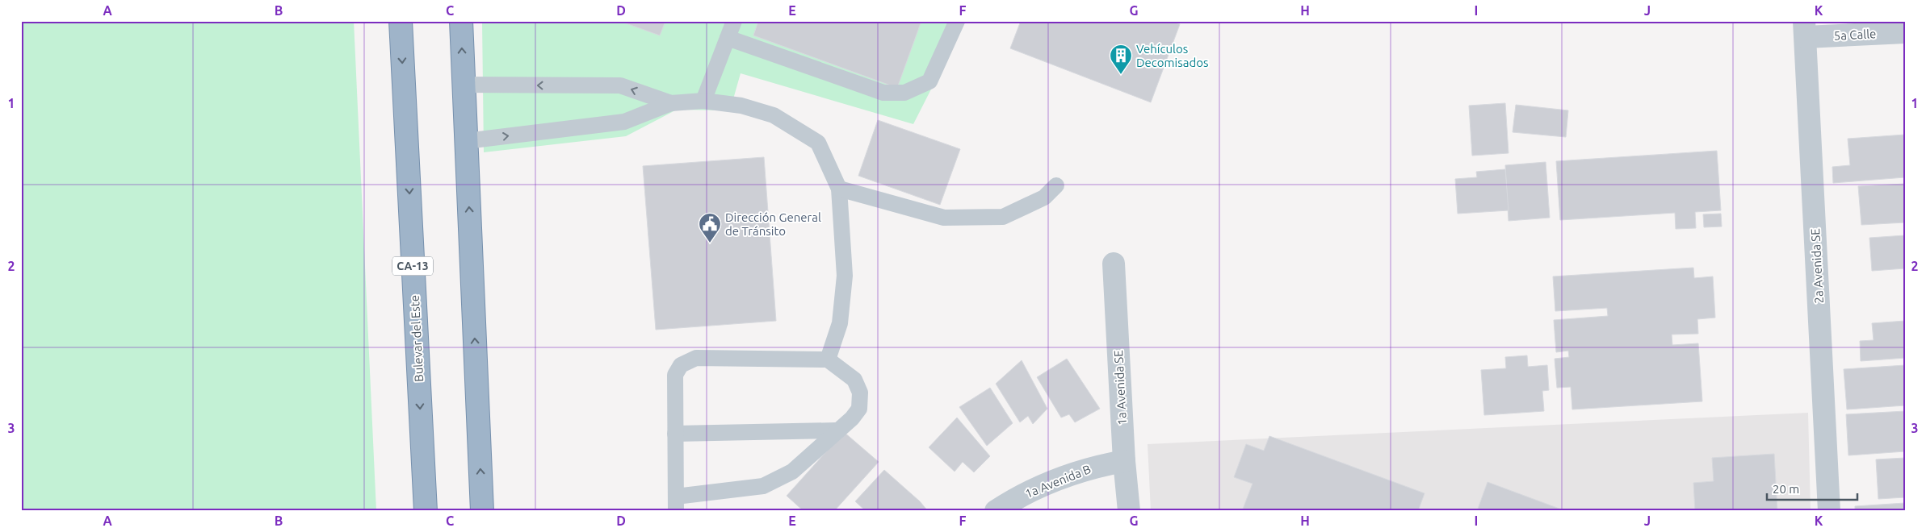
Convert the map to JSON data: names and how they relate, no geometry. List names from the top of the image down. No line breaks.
{"streets":{"highway":["CA-13","Bulevar del Este"],"street":["5a Calle","2a Avenida SE","1a Avenida SE","1a Avenida B"]},"crossings":[["5a Calle","2a Avenida SE"],["1a Avenida SE","1a Avenida B"]],"places":{"building":["Vehículos Decomisados"],"public building":["Dirección General de Tránsito"]},"scale_bar":"20 m","grid":{"columns":["A","B","C","D","E","F","G","H","I","J","K"],"rows":["1","2","3"]}}
